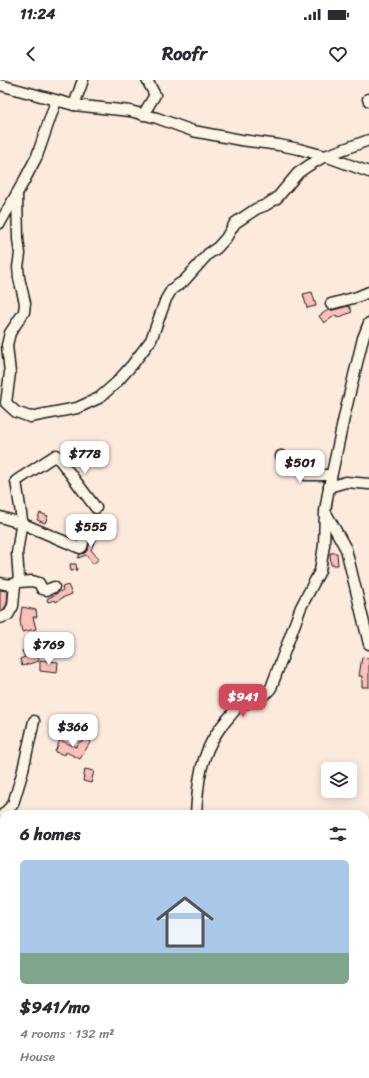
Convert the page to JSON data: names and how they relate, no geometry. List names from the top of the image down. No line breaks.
{"page":{"status":"11:24","header":"Roofr","price":["$778","$501","$555","$769","$941","$366"],"heading":"6 homes","list":[{"name":"$941/mo","note":"4 rooms · 132 m² · House"}]}}
